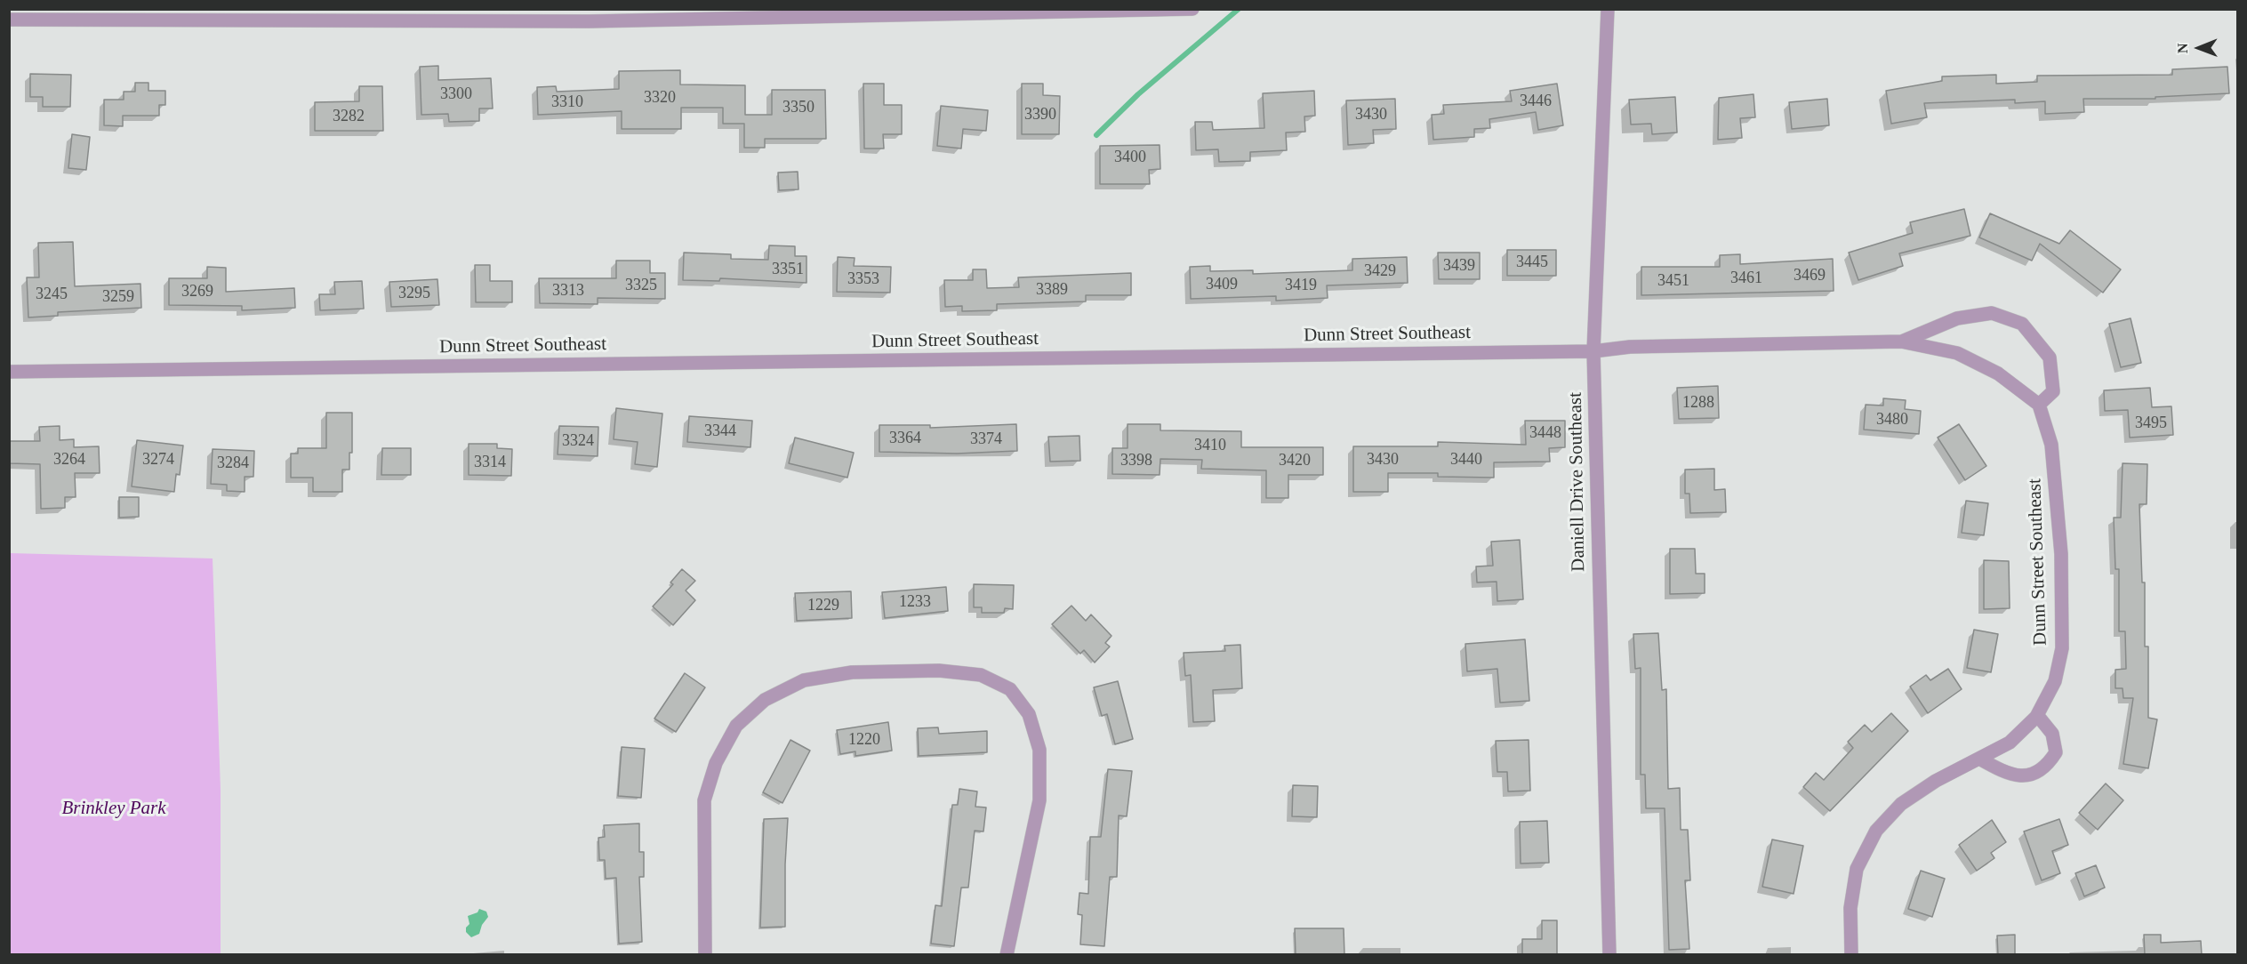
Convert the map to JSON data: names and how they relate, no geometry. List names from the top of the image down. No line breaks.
{"streets":{"street":["Dunn Street Southeast","Daniell Drive Southeast"]},"crossings":[["Dunn Street Southeast","Daniell Drive Southeast"]],"parks":["Brinkley Park"],"house_numbers":["3300","3320","3446","3310","3350","3390","3430","3282","3400","3445","3439","3351","3429","3469","3461","3353","3451","3409","3325","3419","3389","3313","3269","3295","3245","3259","1288","3480","3495","3344","3448","3364","3374","3324","3410","3264","3274","3430","3440","3398","3420","3314","3284","1233","1229","1220"],"north":"left"}
